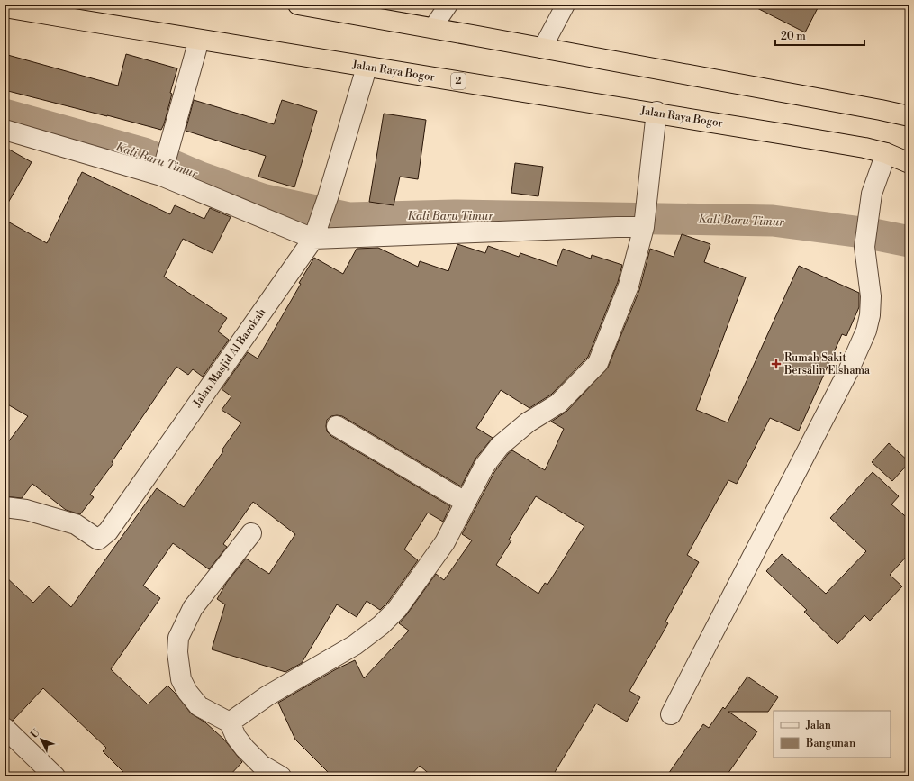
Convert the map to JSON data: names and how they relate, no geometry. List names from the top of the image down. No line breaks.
{"streets":{"highway":["Jalan Raya Bogor","2"],"street":["Jalan Masjid Al Barokah"]},"crossings":[["Jalan Raya Bogor","Jalan Masjid Al Barokah"]],"water":["Kali Baru Timur"],"places":{"health":["Rumah Sakit Bersalin Elshama"]},"legend":["Jalan","Bangunan"],"scale_bar":"20 m","north":"top left"}
